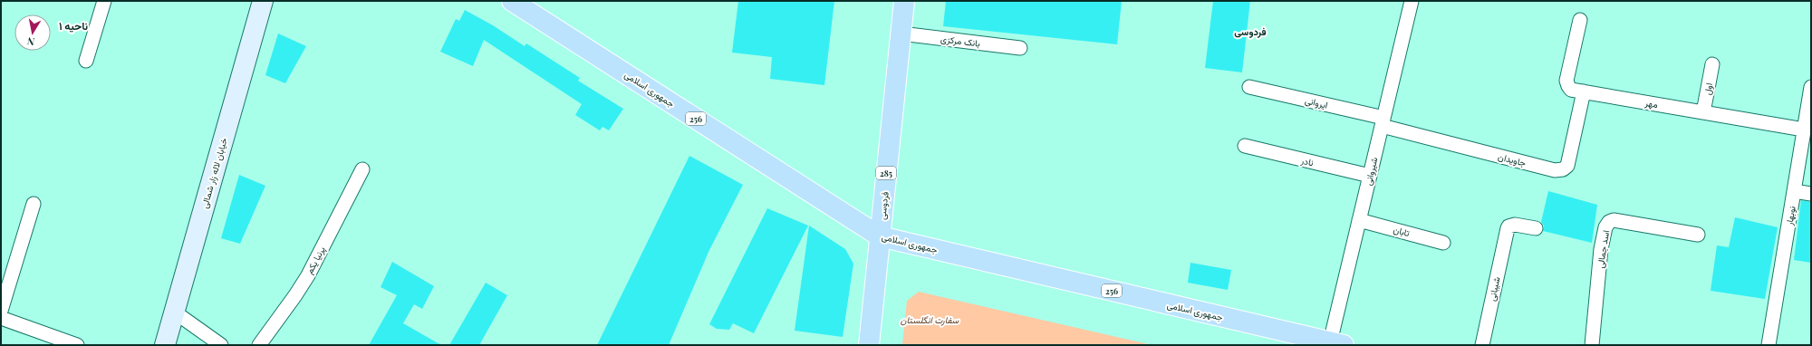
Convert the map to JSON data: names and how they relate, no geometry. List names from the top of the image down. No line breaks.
{"streets":{"main road":["جمهوری اسلامی","256","خیابان لاله زار شمالی","285","فردوسی"],"street":["بانک مرکزی","اول","ایروانی","مهر","جاویدان","نادر","شیروانی","نوبهار","تابان","اسد جمالی","پرنیا یکم","شیبانی"]},"crossings":[["بانک مرکزی","فردوسی"],["جمهوری اسلامی","شیروانی"],["جمهوری اسلامی","فردوسی"],["اول","مهر"],["ایروانی","جاویدان"],["ایروانی","شیروانی"],["مهر","جاویدان"],["مهر","نوبهار"],["جاویدان","شیروانی"],["نادر","شیروانی"],["شیروانی","تابان"]],"districts":["ناحیه ۱","فردوسی"],"parks":["سفارت انگلستان"],"north":"bottom"}
